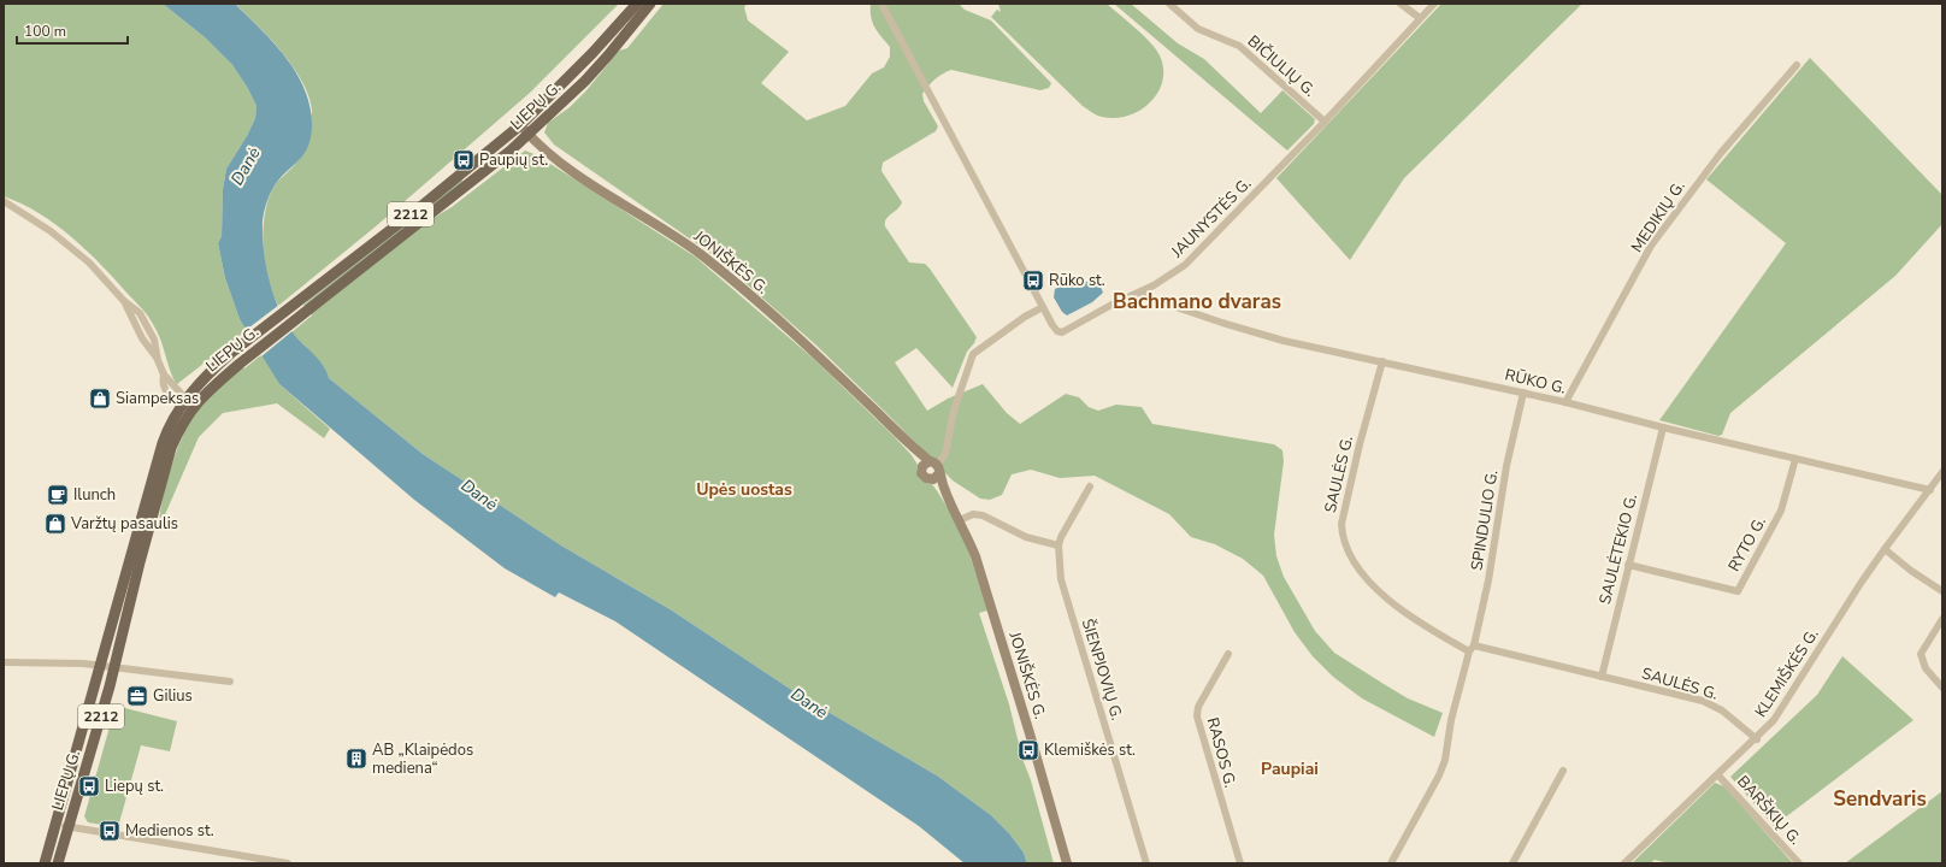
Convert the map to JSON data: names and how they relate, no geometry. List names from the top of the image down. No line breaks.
{"streets":{"main road":["LIEPŲ G.","2212","JONIŠKĖS G."],"street":["BIČIULIŲ G.","MEDIKIŲ G.","JAUNYSTĖS G.","RŪKO G.","SAULĖS G.","SPINDULIO G.","RYTO G.","SAULĖTEKIO G.","ŠIENPJOVIŲ G.","KLEMIŠKĖS G.","RASOS G.","BARŠKIŲ G."]},"crossings":[["BIČIULIŲ G.","JAUNYSTĖS G."],["LIEPŲ G.","JONIŠKĖS G."],["MEDIKIŲ G.","RŪKO G."],["JAUNYSTĖS G.","RŪKO G."],["RŪKO G.","SAULĖS G."],["RŪKO G.","SPINDULIO G."],["RŪKO G.","RYTO G."],["RŪKO G.","SAULĖTEKIO G."],["RŪKO G.","KLEMIŠKĖS G."],["SAULĖS G.","SPINDULIO G."],["SAULĖS G.","SAULĖTEKIO G."],["SAULĖS G.","KLEMIŠKĖS G."],["RYTO G.","SAULĖTEKIO G."],["KLEMIŠKĖS G.","BARŠKIŲ G."]],"districts":["Bachmano dvaras","Upės uostas","Paupiai","Sendvaris"],"water":["Danė"],"places":{"bus stop":["Paupių st.","Rūko st.","Klemiškės st.","Liepų st.","Medienos st."],"shop":["Siampeksas","Varžtų pasaulis"],"cafe":["Ilunch"],"office":["Gilius"],"building":["AB „Klaipėdos mediena“"]},"scale_bar":"100 m"}
